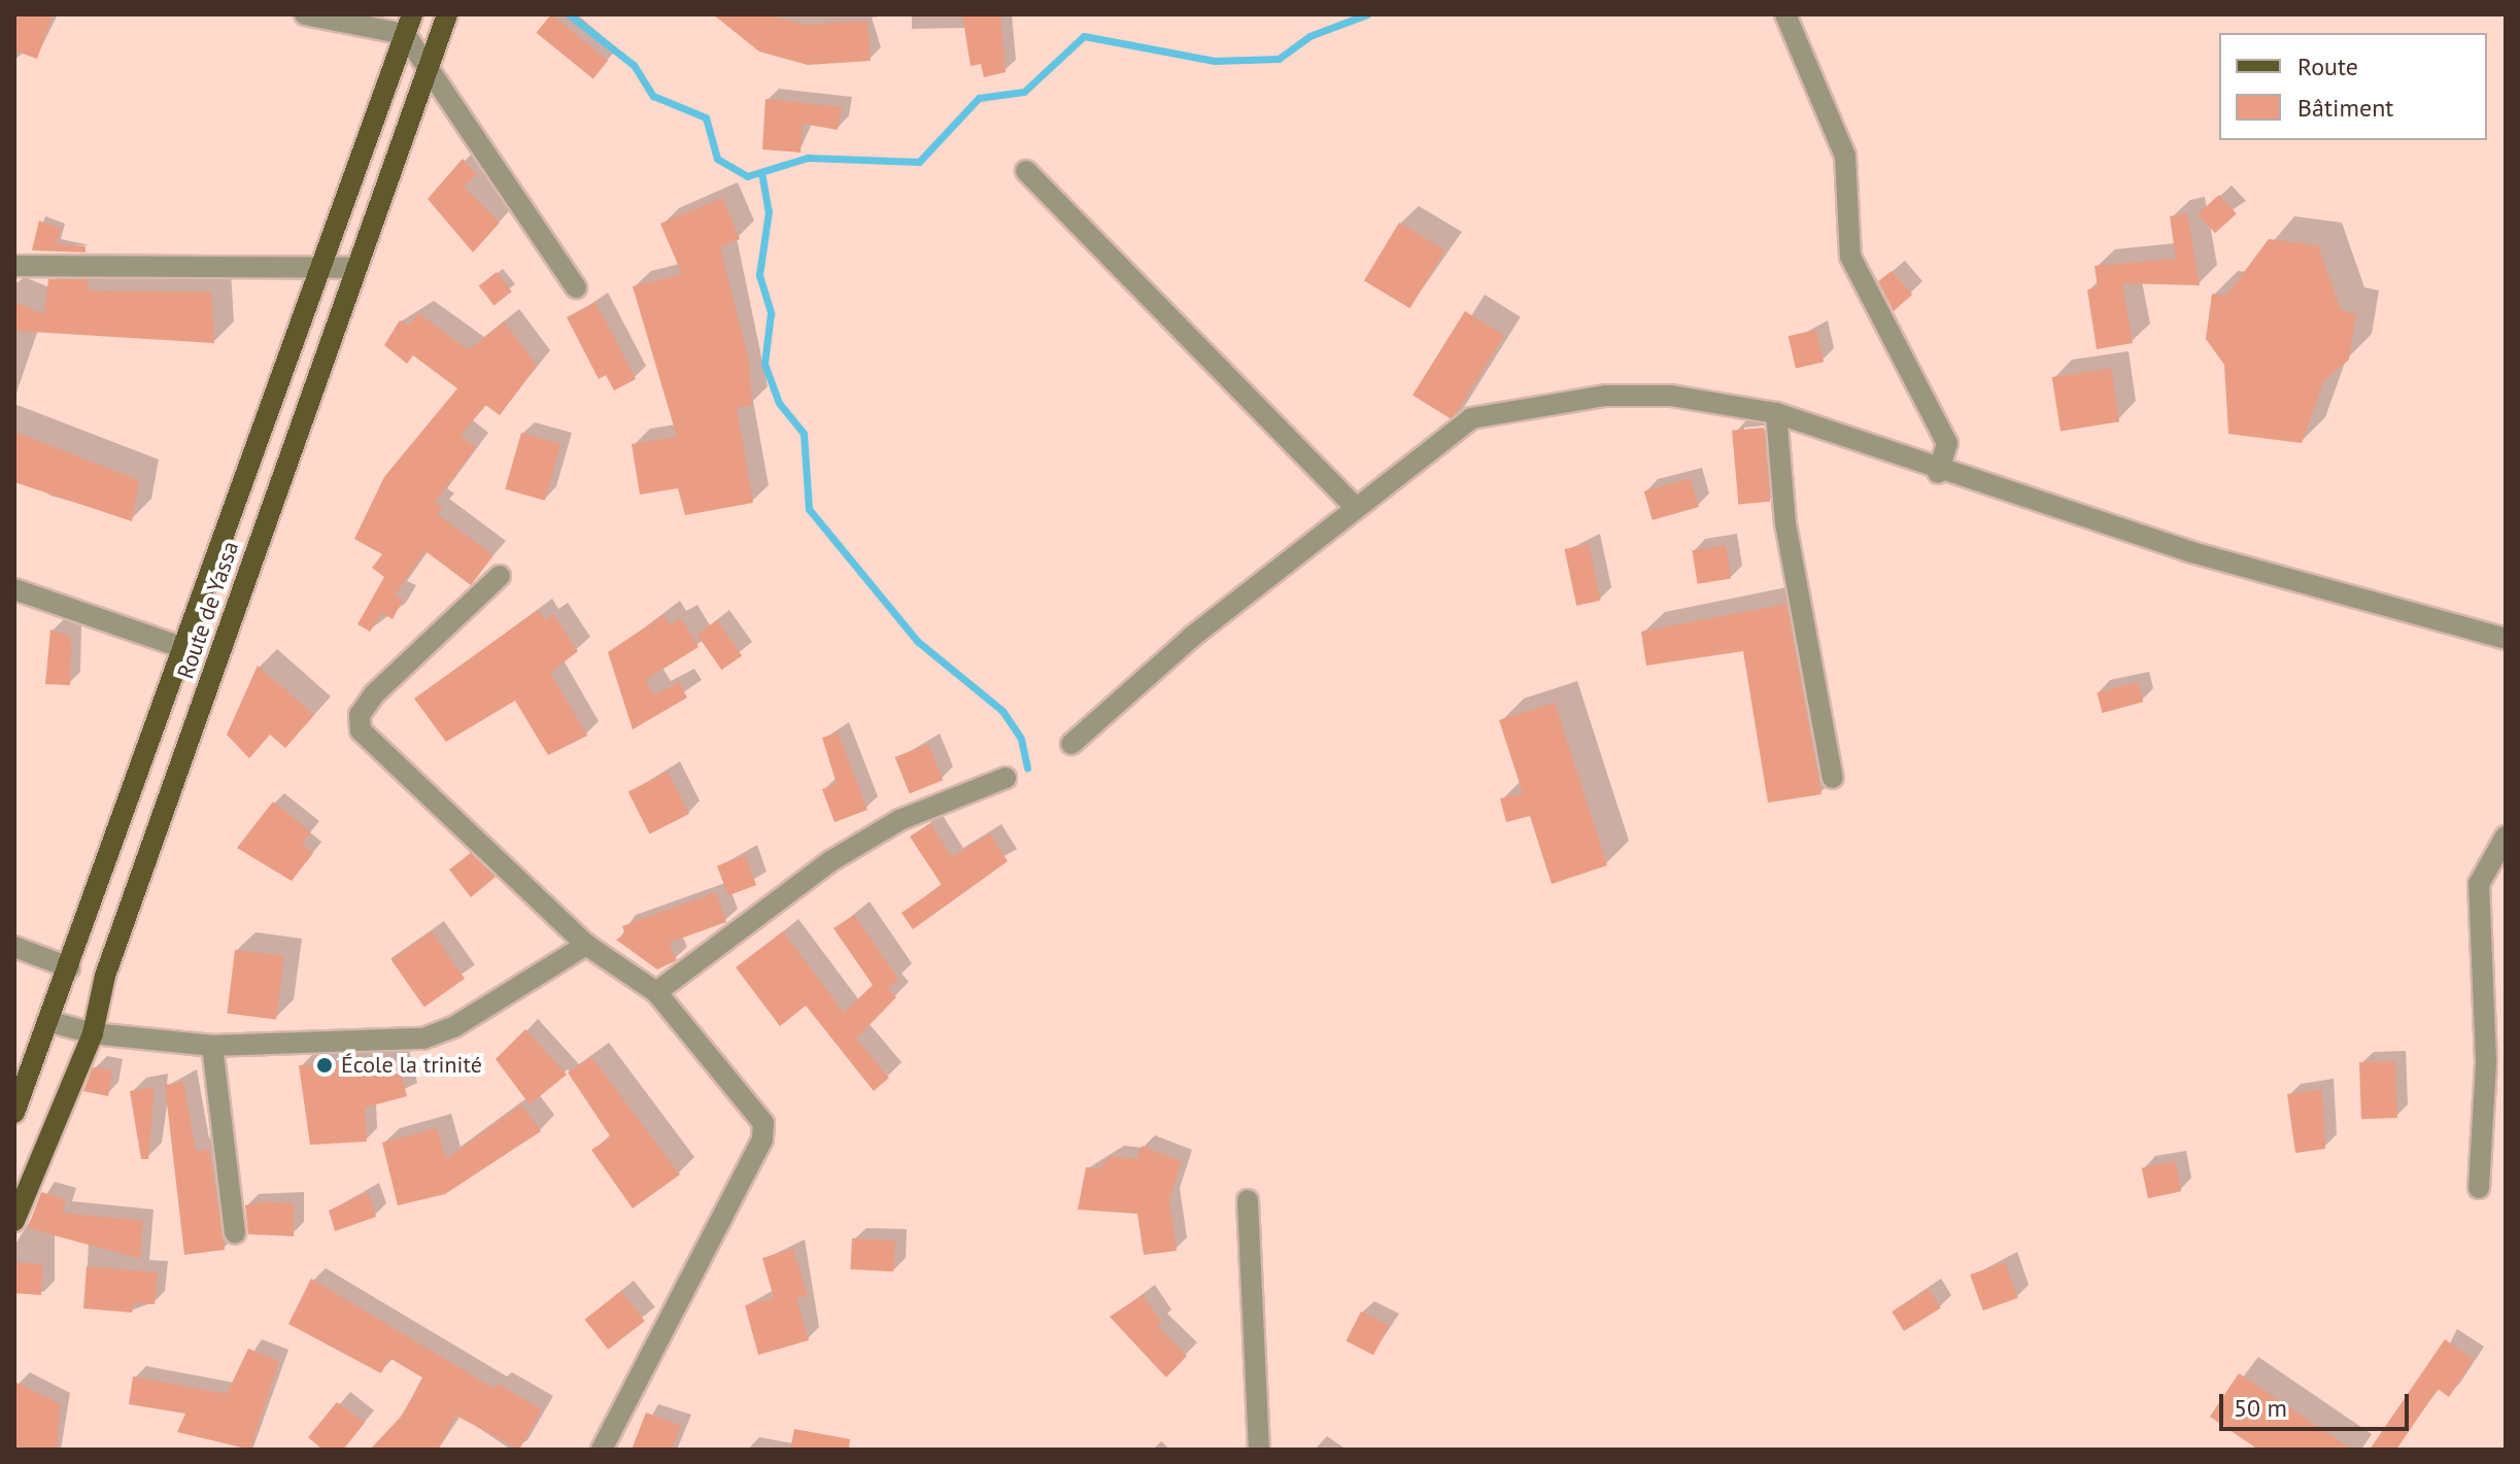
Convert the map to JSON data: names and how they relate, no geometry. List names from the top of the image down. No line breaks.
{"streets":{"main road":["Route de Yassa"]},"places":["École la trinité"],"legend":["Route","Bâtiment"],"scale_bar":"50 m"}
